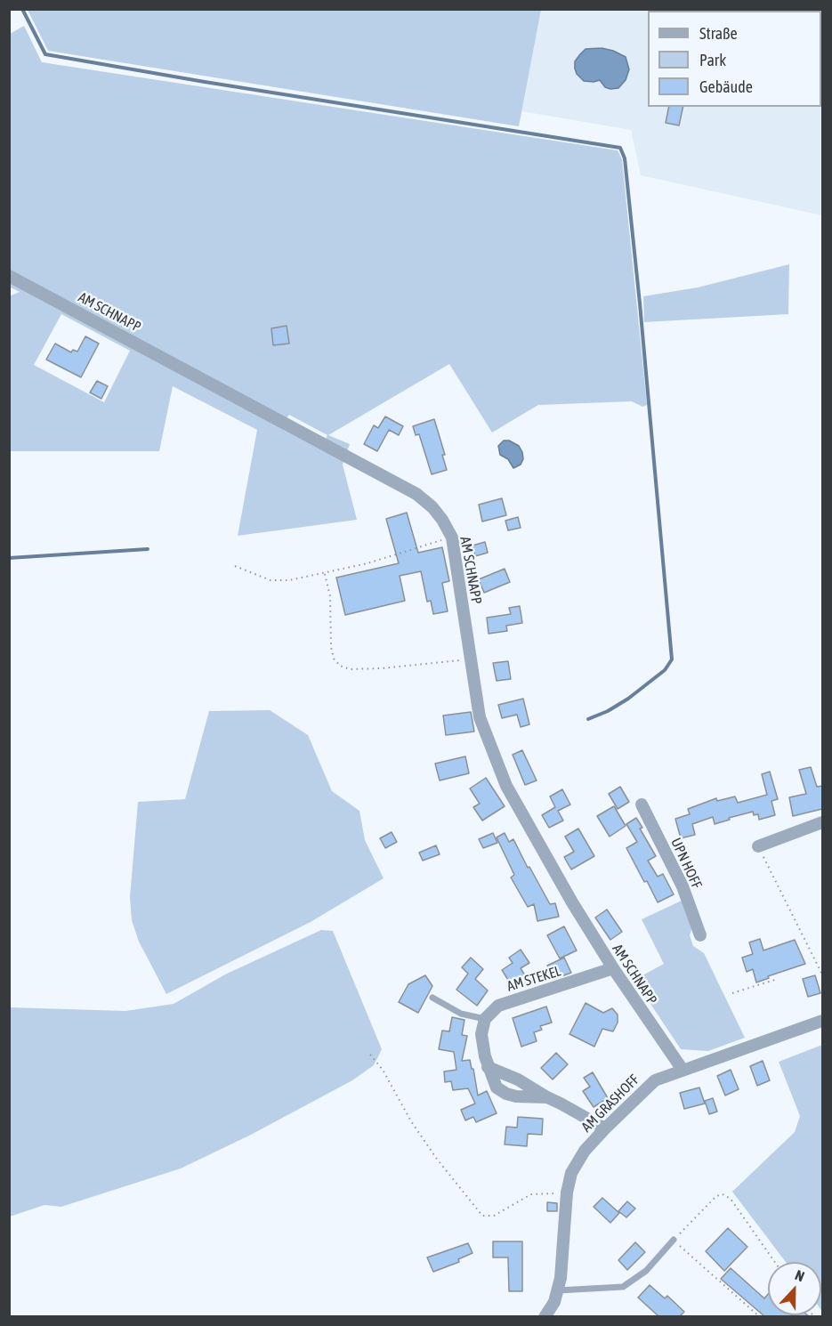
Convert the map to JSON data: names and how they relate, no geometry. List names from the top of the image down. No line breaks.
{"streets":{"street":["AM SCHNAPP","UPN HOFF","AM STEKEL","AM GRASHOFF"]},"crossings":[["AM SCHNAPP","AM STEKEL"],["AM SCHNAPP","AM GRASHOFF"]],"legend":["Straße","Park","Gebäude"],"north":"top"}
